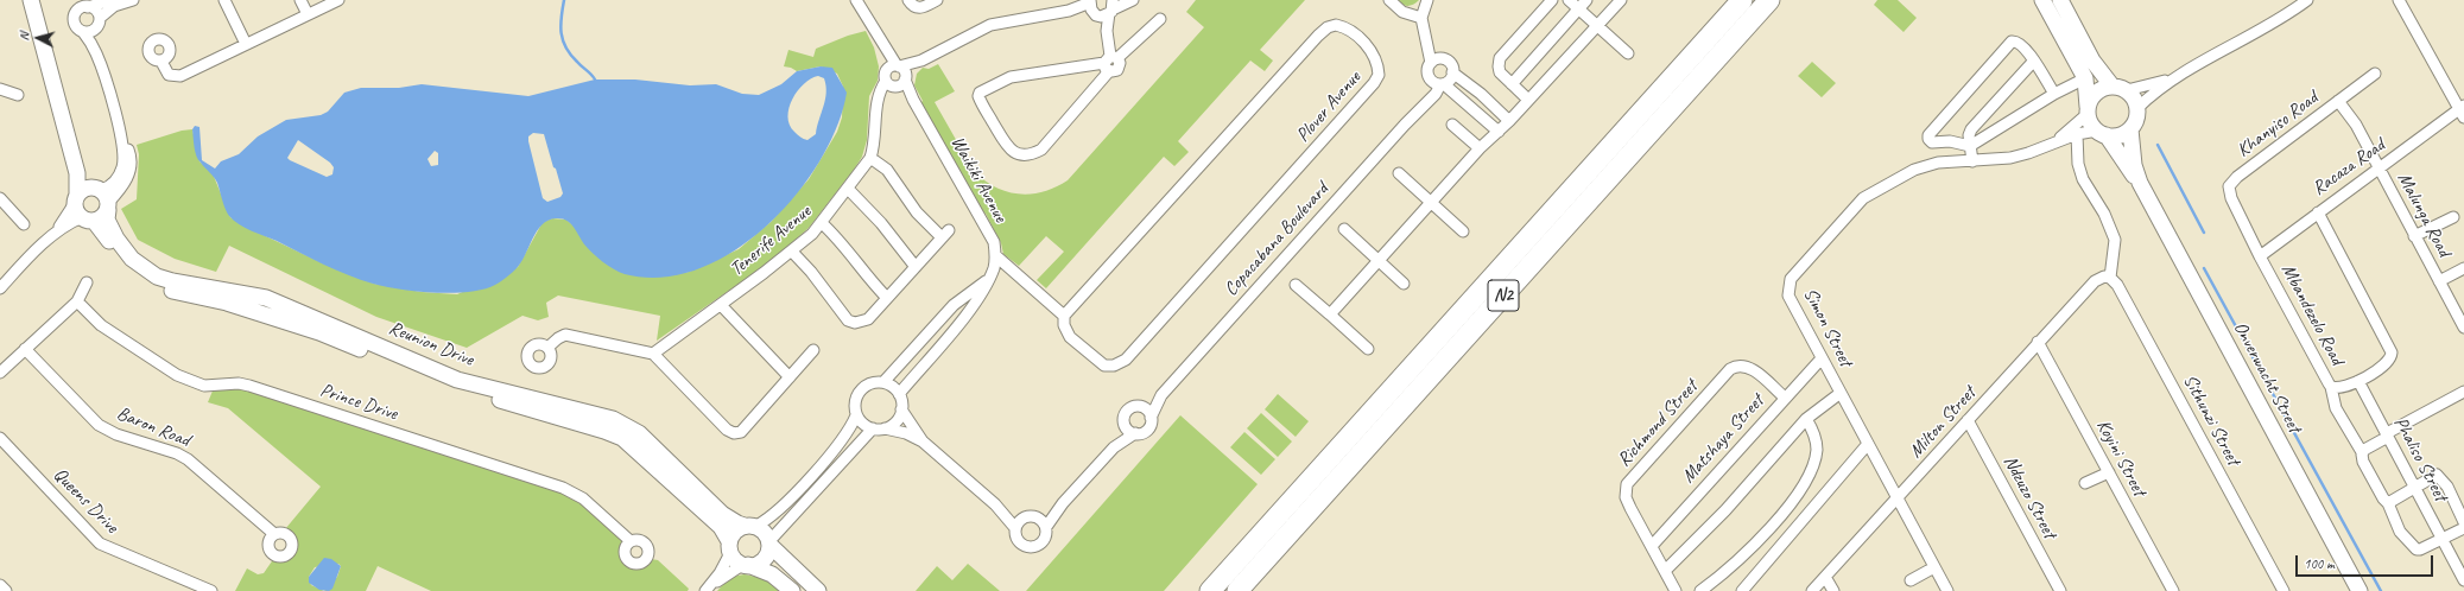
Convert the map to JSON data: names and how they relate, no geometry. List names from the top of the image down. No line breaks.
{"streets":{"highway":["N2"],"street":["Plover Avenue","Khanyiso Road","Racaza Road","Waikiki Avenue","Malunga Road","Copacabana Boulevard","Tenerife Avenue","Mbandezelo Road","Simon Street","Reunion Drive","Onverwacht Street","Prince Drive","Sithunzi Street","Milton Street","Richmond Street","Baron Road","Matshaya Street","Koyini Street","Phaliso Street","Ndzuzo Street","Queens Drive"]},"crossings":[["Khanyiso Road","Malunga Road"],["Khanyiso Road","Mbandezelo Road"],["Racaza Road","Malunga Road"],["Racaza Road","Mbandezelo Road"],["Waikiki Avenue","Tenerife Avenue"],["Mbandezelo Road","Phaliso Street"],["Simon Street","Onverwacht Street"],["Simon Street","Milton Street"],["Simon Street","Matshaya Street"],["Sithunzi Street","Milton Street"],["Milton Street","Koyini Street"],["Milton Street","Ndzuzo Street"],["Richmond Street","Matshaya Street"]],"scale_bar":"100 m","north":"left"}
